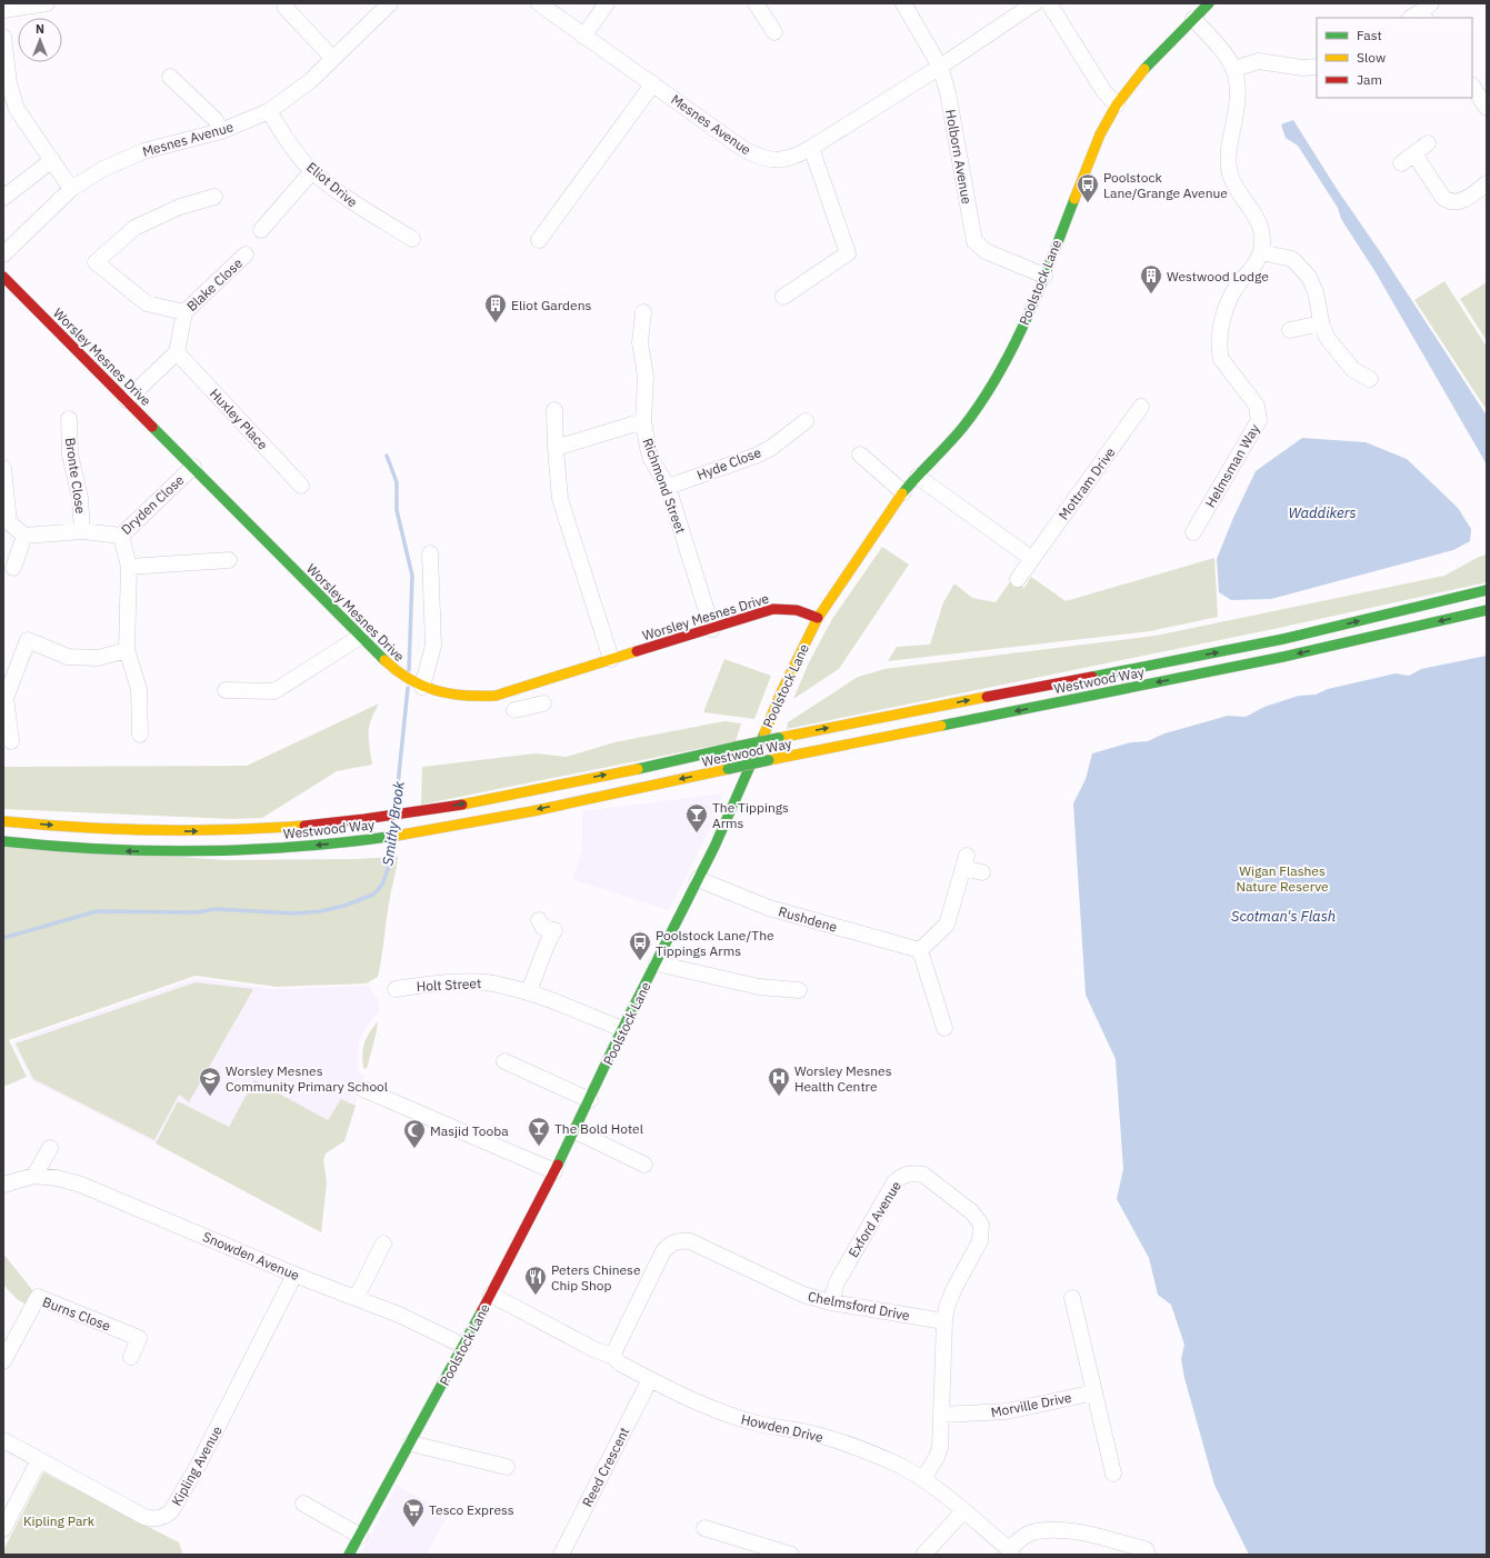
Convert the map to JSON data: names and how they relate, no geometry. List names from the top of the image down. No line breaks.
{"streets":{"main road":["Poolstock Lane","Worsley Mesnes Drive","Westwood Way"],"street":["Mesnes Avenue","Holborn Avenue","Eliot Drive","Blake Close","Huxley Place","Hyde Close","Helmsman Way","Bronte Close","Mottram Drive","Richmond Street","Dryden Close","Rushdene","Holt Street","Exford Avenue","Snowden Avenue","Chelmsford Drive","Burns Close","Morville Drive","Howden Drive","Kipling Avenue","Reed Crescent"]},"crossings":[["Mesnes Avenue","Holborn Avenue"],["Mesnes Avenue","Eliot Drive"],["Holborn Avenue","Poolstock Lane"],["Poolstock Lane","Worsley Mesnes Drive"],["Poolstock Lane","Helmsman Way"],["Poolstock Lane","Rushdene"],["Poolstock Lane","Holt Street"],["Poolstock Lane","Snowden Avenue"],["Poolstock Lane","Howden Drive"],["Blake Close","Huxley Place"],["Worsley Mesnes Drive","Richmond Street"],["Worsley Mesnes Drive","Dryden Close"],["Hyde Close","Richmond Street"],["Bronte Close","Dryden Close"],["Exford Avenue","Chelmsford Drive"],["Snowden Avenue","Kipling Avenue"],["Chelmsford Drive","Howden Drive"],["Howden Drive","Reed Crescent"]],"water":["Waddikers","Smithy Brook","Scotman's Flash"],"parks":["Wigan Flashes Nature Reserve","Kipling Park"],"places":{"bus stop":["Poolstock Lane/Grange Avenue","Poolstock Lane/The Tippings Arms"],"building":["Westwood Lodge","Eliot Gardens"],"bar":["The Tippings Arms","The Bold Hotel"],"school or university":["Worsley Mesnes Community Primary School"],"hospital":["Worsley Mesnes Health Centre"],"mosque":["Masjid Tooba"],"restaurant":["Peters Chinese Chip Shop"],"supermarket":["Tesco Express"]},"legend":["Fast","Slow","Jam"],"north":"top"}
